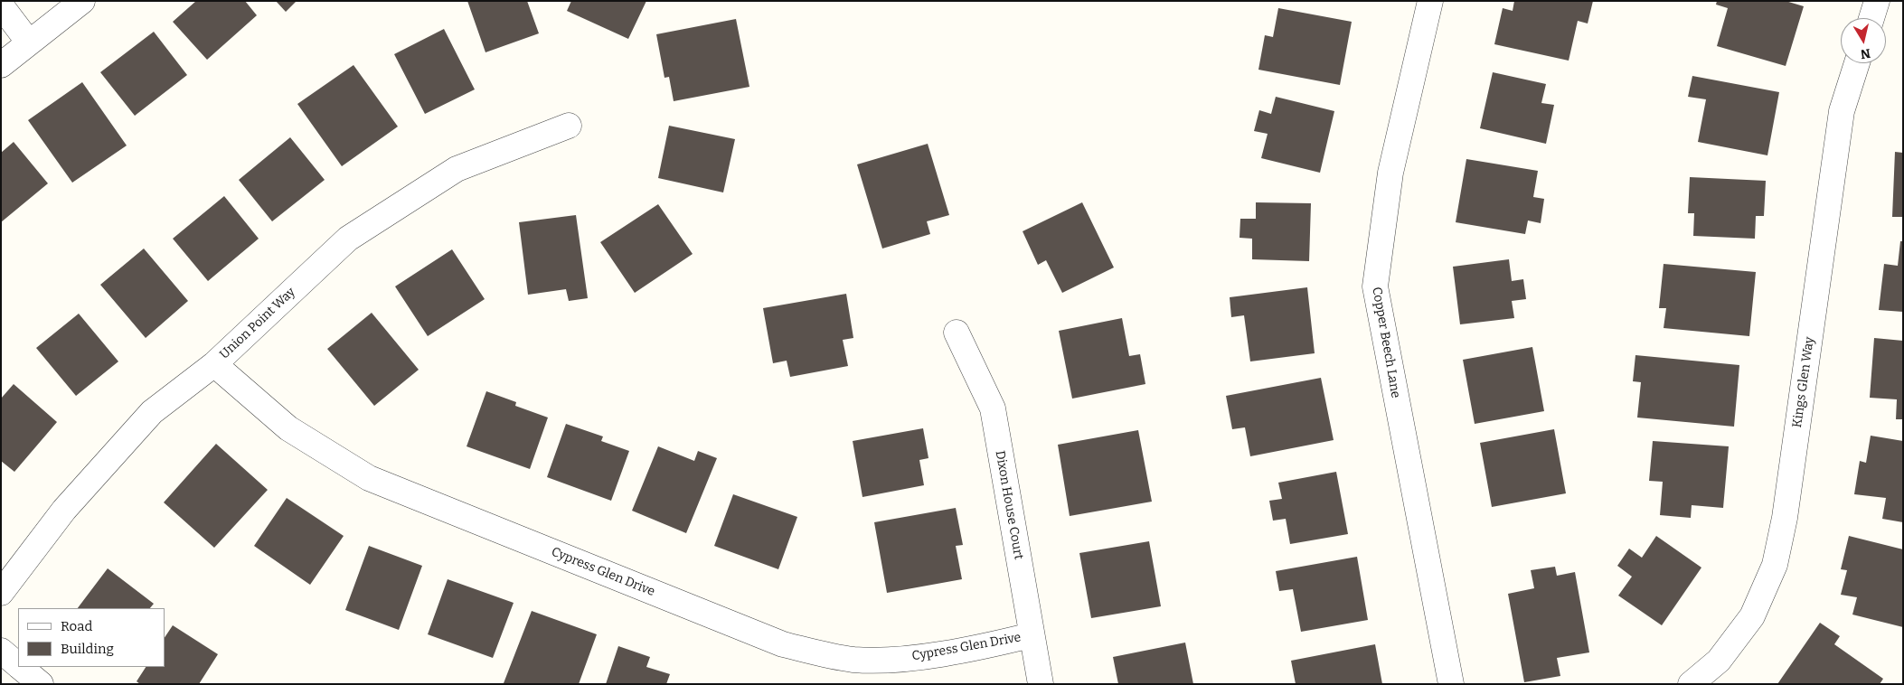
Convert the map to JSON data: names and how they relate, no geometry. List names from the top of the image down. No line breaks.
{"streets":{"street":["Union Point Way","Copper Beech Lane","Kings Glen Way","Dixon House Court","Cypress Glen Drive"]},"crossings":[["Union Point Way","Cypress Glen Drive"],["Dixon House Court","Cypress Glen Drive"]],"legend":["Road","Building"],"north":"bottom"}
